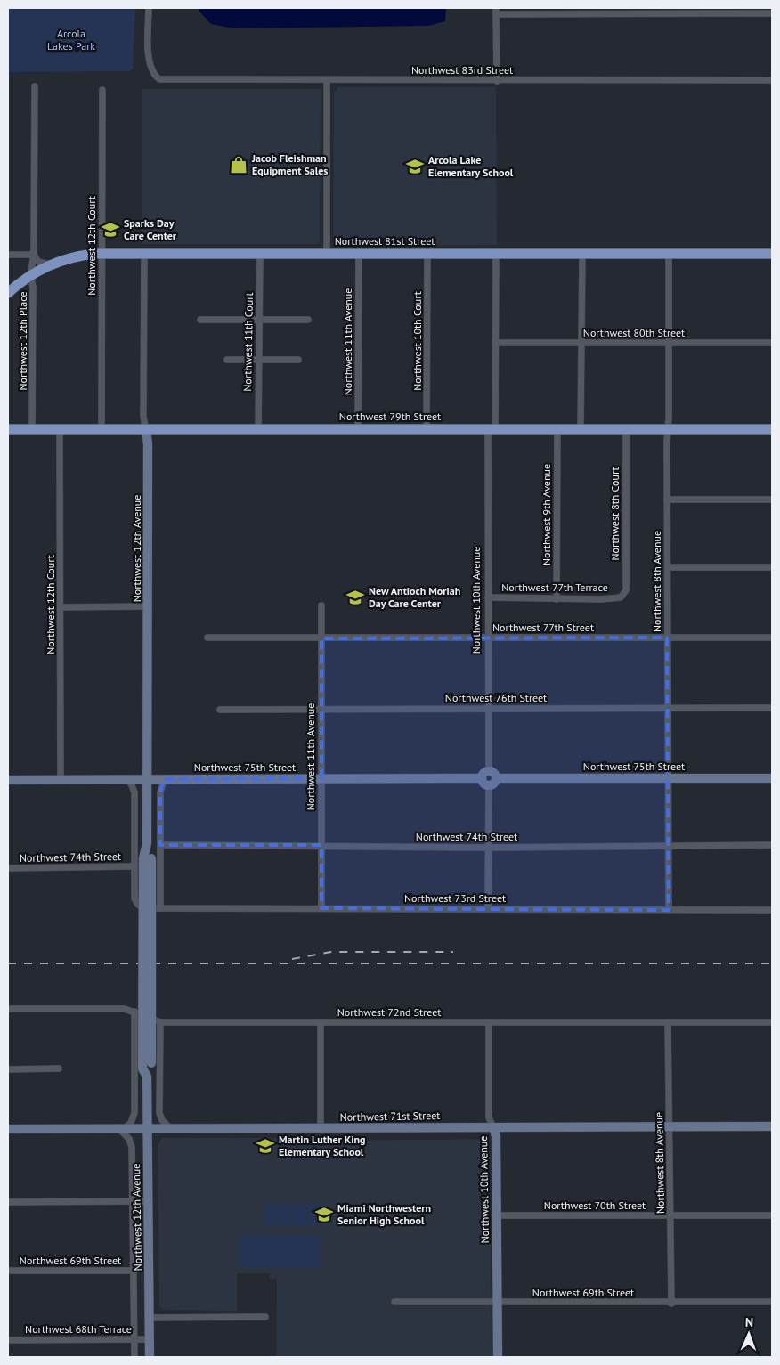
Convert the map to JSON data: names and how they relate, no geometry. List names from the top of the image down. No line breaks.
{"streets":{"main road":["Northwest 81st Street","Northwest 79th Street"],"street":["Northwest 83rd Street","Northwest 12th Court","Northwest 80th Street","Northwest 12th Place","Northwest 10th Court","Northwest 11th Court","Northwest 11th Avenue","Northwest 8th Court","Northwest 9th Avenue","Northwest 12th Avenue","Northwest 8th Avenue","Northwest 77th Terrace","Northwest 10th Avenue","Northwest 77th Street","Northwest 76th Street","Northwest 75th Street","Northwest 74th Street","Northwest 73rd Street","Northwest 72nd Street","Northwest 71st Street","Northwest 70th Street","Northwest 69th Street","Northwest 68th Terrace"]},"crossings":[["Northwest 81st Street","Northwest 12th Court"],["Northwest 81st Street","Northwest 12th Place"],["Northwest 81st Street","Northwest 10th Court"],["Northwest 81st Street","Northwest 11th Court"],["Northwest 81st Street","Northwest 11th Avenue"],["Northwest 81st Street","Northwest 12th Avenue"],["Northwest 81st Street","Northwest 8th Avenue"],["Northwest 81st Street","Northwest 10th Avenue"],["Northwest 12th Court","Northwest 79th Street"],["Northwest 12th Court","Northwest 75th Street"],["Northwest 80th Street","Northwest 8th Avenue"],["Northwest 80th Street","Northwest 10th Avenue"],["Northwest 12th Place","Northwest 79th Street"],["Northwest 10th Court","Northwest 79th Street"],["Northwest 11th Court","Northwest 79th Street"],["Northwest 11th Avenue","Northwest 79th Street"],["Northwest 11th Avenue","Northwest 77th Street"],["Northwest 11th Avenue","Northwest 76th Street"],["Northwest 11th Avenue","Northwest 75th Street"],["Northwest 11th Avenue","Northwest 74th Street"],["Northwest 11th Avenue","Northwest 73rd Street"],["Northwest 79th Street","Northwest 8th Court"],["Northwest 79th Street","Northwest 9th Avenue"],["Northwest 79th Street","Northwest 12th Avenue"],["Northwest 79th Street","Northwest 8th Avenue"],["Northwest 79th Street","Northwest 10th Avenue"],["Northwest 8th Court","Northwest 77th Terrace"],["Northwest 9th Avenue","Northwest 77th Terrace"],["Northwest 12th Avenue","Northwest 75th Street"],["Northwest 12th Avenue","Northwest 71st Street"],["Northwest 12th Avenue","Northwest 69th Street"],["Northwest 12th Avenue","Northwest 68th Terrace"],["Northwest 8th Avenue","Northwest 77th Street"],["Northwest 8th Avenue","Northwest 76th Street"],["Northwest 8th Avenue","Northwest 75th Street"],["Northwest 8th Avenue","Northwest 74th Street"],["Northwest 8th Avenue","Northwest 73rd Street"],["Northwest 8th Avenue","Northwest 72nd Street"],["Northwest 8th Avenue","Northwest 71st Street"],["Northwest 8th Avenue","Northwest 70th Street"],["Northwest 8th Avenue","Northwest 69th Street"],["Northwest 77th Terrace","Northwest 10th Avenue"],["Northwest 10th Avenue","Northwest 77th Street"],["Northwest 10th Avenue","Northwest 76th Street"],["Northwest 10th Avenue","Northwest 75th Street"],["Northwest 10th Avenue","Northwest 72nd Street"],["Northwest 10th Avenue","Northwest 71st Street"],["Northwest 10th Avenue","Northwest 70th Street"],["Northwest 10th Avenue","Northwest 69th Street"],["Northwest 74th Street","Northwest 73rd Street"]],"parks":["Arcola Lakes Park"],"places":{"shop":["Jacob Fleishman Equipment Sales"],"school or university":["Arcola Lake Elementary School","Sparks Day Care Center","New Antioch Moriah Day Care Center","Martin Luther King Elementary School","Miami Northwestern Senior High School"]},"north":"top"}
